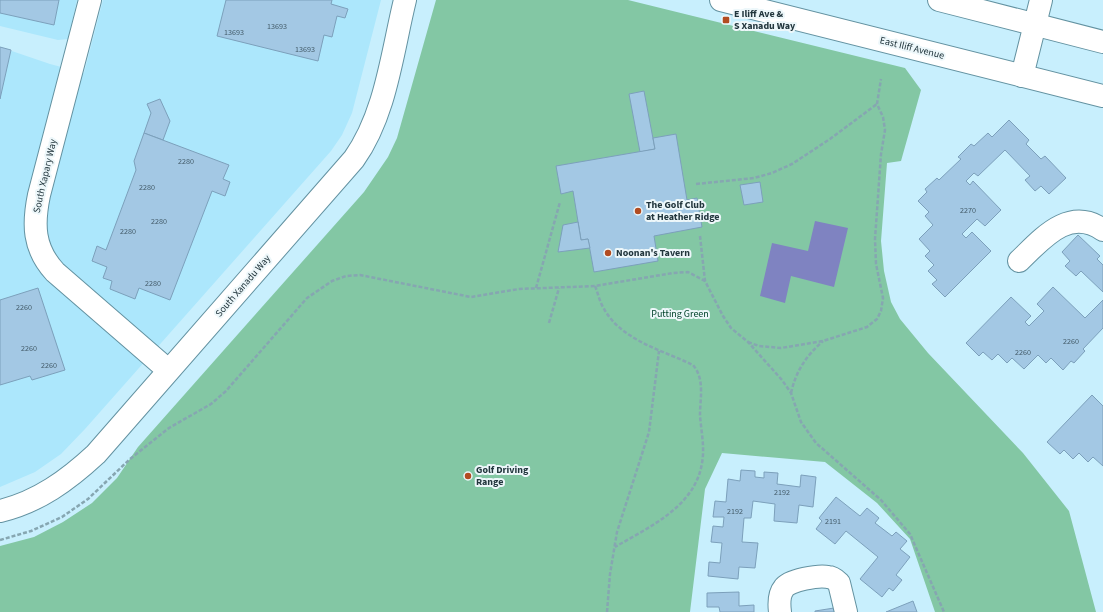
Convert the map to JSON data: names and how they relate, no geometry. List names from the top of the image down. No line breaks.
{"streets":{"street":["East Iliff Avenue","South Xapary Way","South Xanadu Way"]},"crossings":[["South Xapary Way","South Xanadu Way"]],"parks":["Putting Green"],"places":{"transit":["E Iliff Ave & S Xanadu Way"],"other":["The Golf Club at Heather Ridge","Noonan's Tavern","Golf Driving Range"]},"house_numbers":["13693","13693","13693","2280","2280","2270","2280","2280","2280","2260","2260","2260","2260","2260","2192","2192","2191"]}
